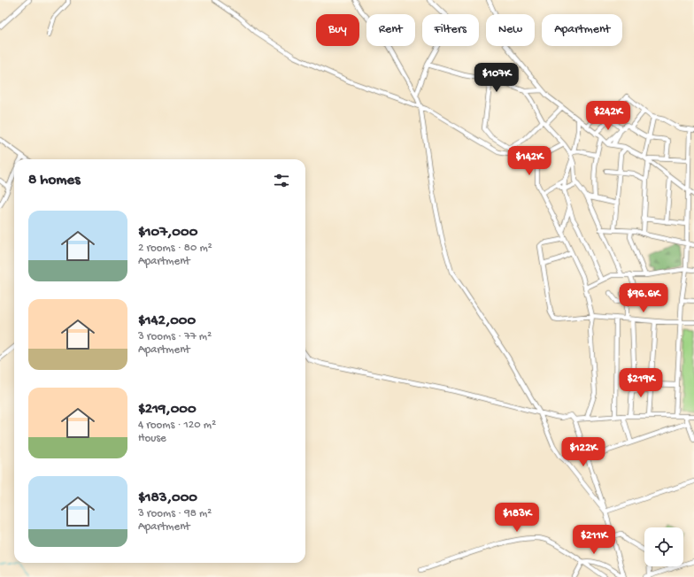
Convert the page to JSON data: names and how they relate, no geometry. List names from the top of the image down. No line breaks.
{"page":{"chip":["Buy","Rent","Filters","New","Apartment"],"price":["$107K","$242K","$142K","$96.6K","$219K","$122K","$183K","$211K"],"heading":"8 homes","list":[{"name":"$107,000","note":"2 rooms · 80 m² · Apartment"},{"name":"$142,000","note":"3 rooms · 77 m² · Apartment"},{"name":"$219,000","note":"4 rooms · 120 m² · House"},{"name":"$183,000","note":"3 rooms · 98 m² · Apartment"}]}}
